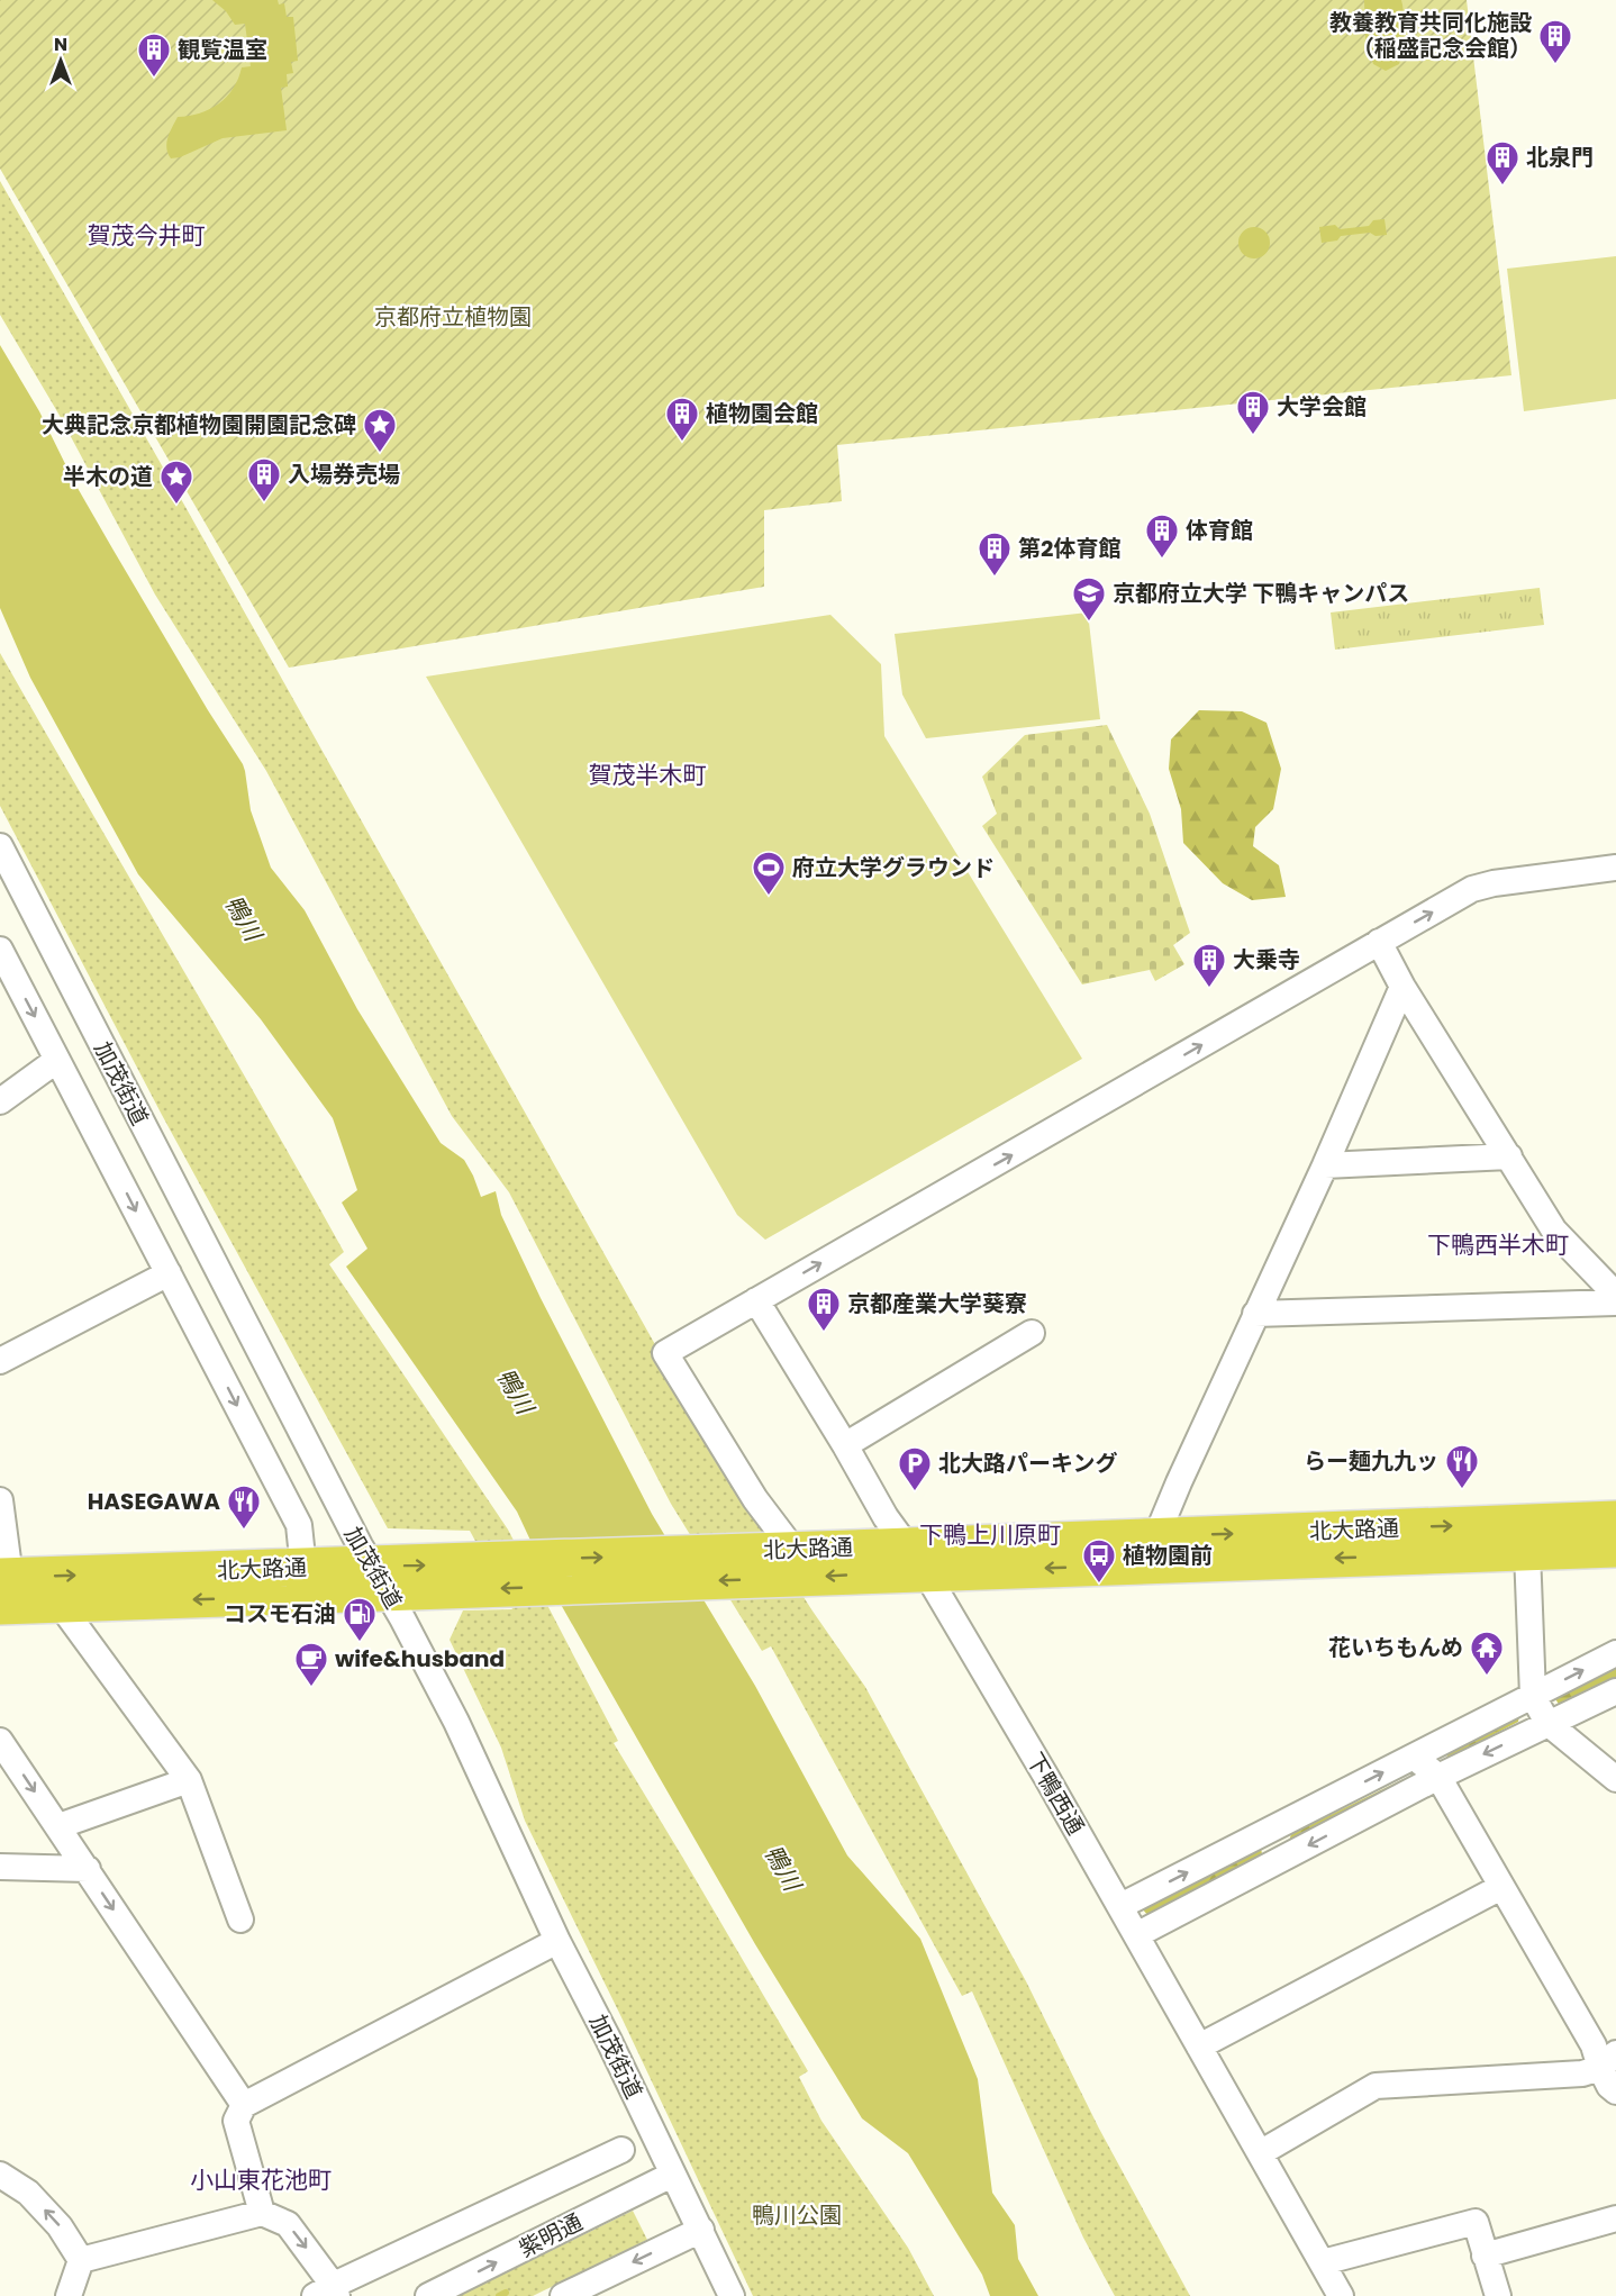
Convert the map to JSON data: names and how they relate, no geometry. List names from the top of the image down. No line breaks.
{"streets":{"highway":["北大路通"],"street":["加茂街道","下鴨西通","紫明通"]},"crossings":[["加茂街道","北大路通"],["加茂街道","紫明通"],["北大路通","下鴨西通"]],"districts":["賀茂今井町","賀茂半木町","下鴨西半木町","下鴨上川原町","小山東花池町"],"water":["鴨川"],"parks":["京都府立植物園","鴨川公園"],"places":{"building":["教養教育共同化施設 （稲盛記念会館）","観覧温室","北泉門","大学会館","植物園会館","入場券売場","体育館","第2体育館","大乗寺","京都産業大学葵寮"],"place":["大典記念京都植物園開園記念碑","半木の道"],"school or university":["京都府立大学 下鴨キャンパス"],"sports":["府立大学グラウンド"],"restaurant":["らー麺九九ッ","HASEGAWA"],"parking":["北大路パーキング"],"bus stop":["植物園前"],"fuel station":["コスモ石油"],"temple":["花いちもんめ"],"cafe":["wife&husband"]},"north":"top"}
